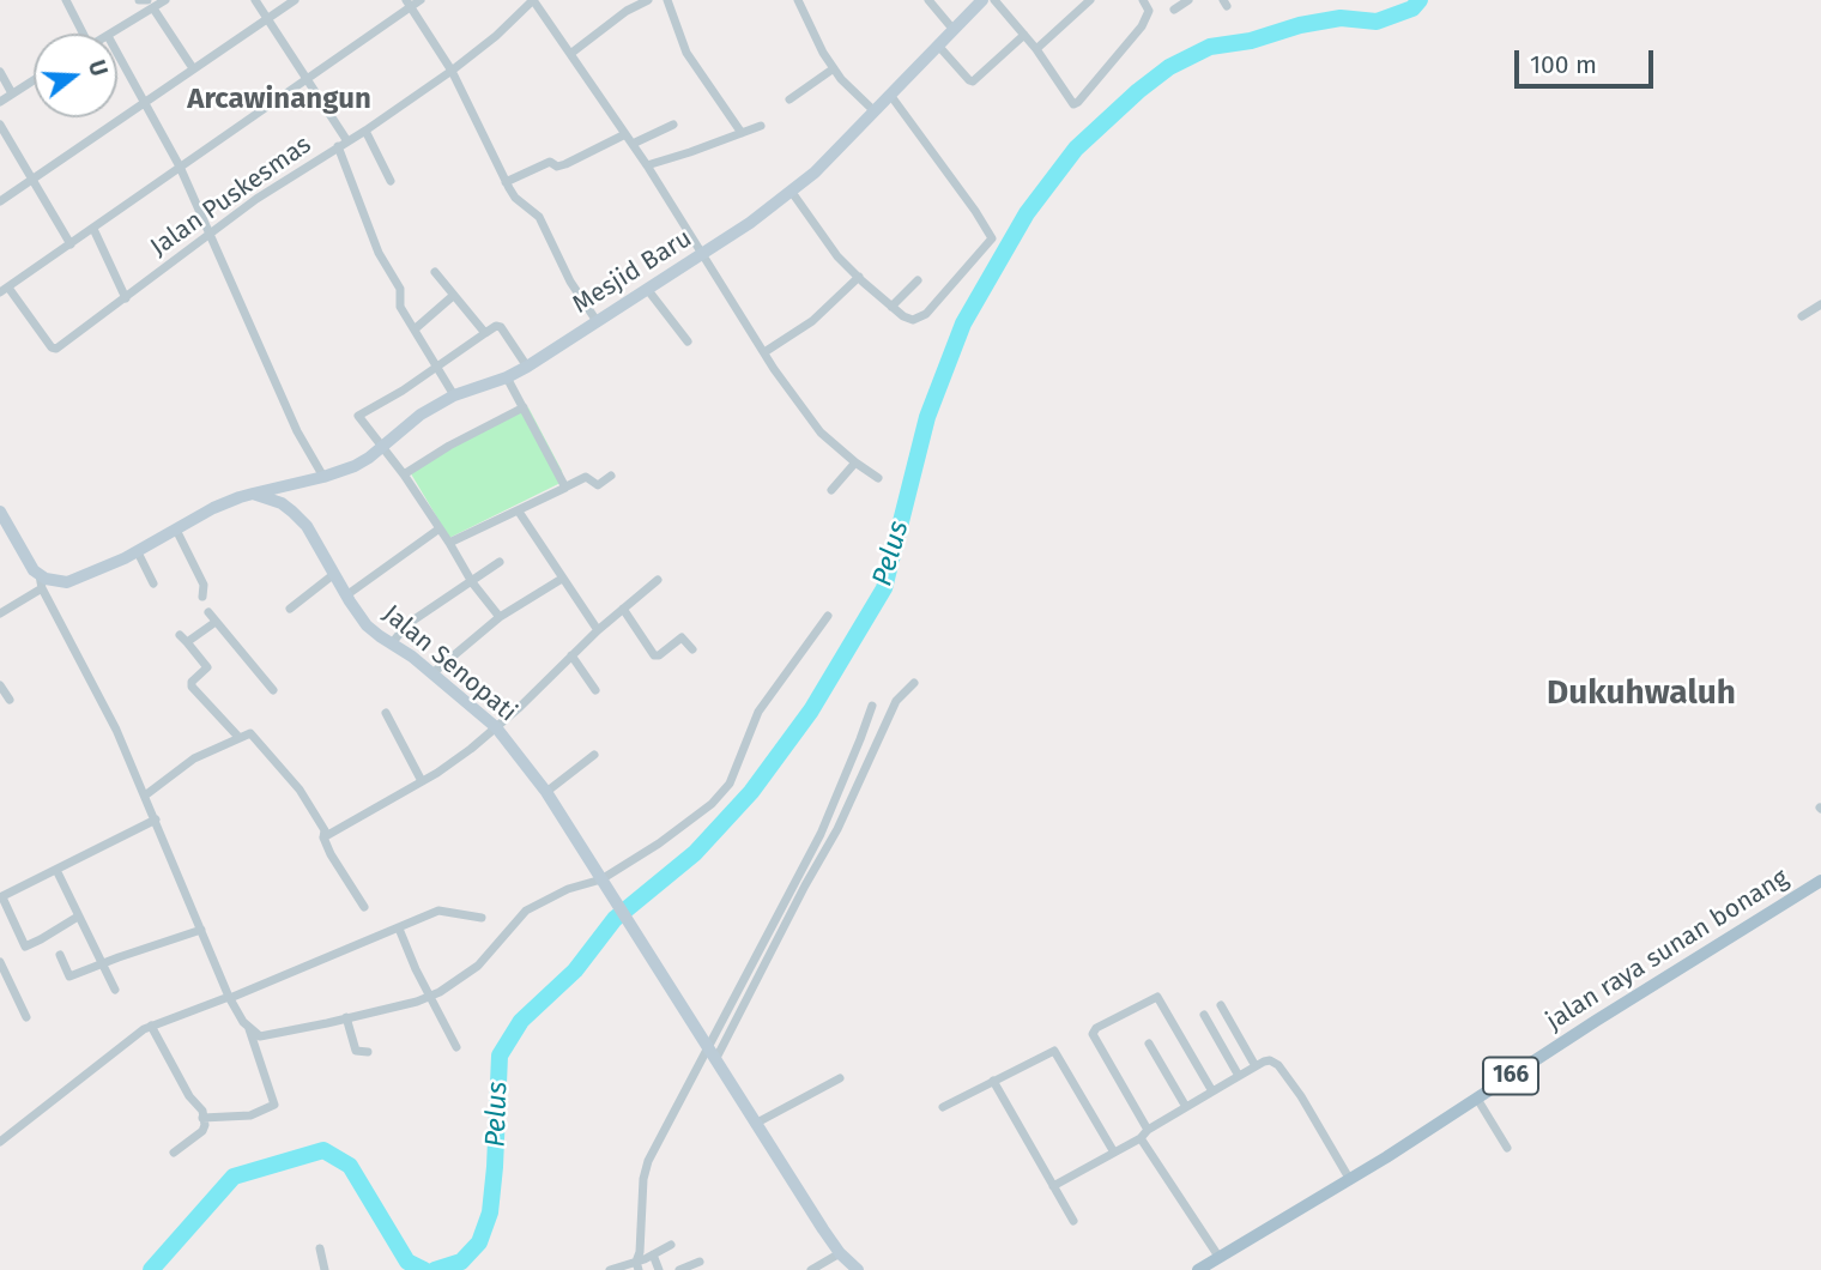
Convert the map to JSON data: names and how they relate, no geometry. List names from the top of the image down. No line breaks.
{"streets":{"main road":["Mesjid Baru","Jalan Senopati","jalan raya sunan bonang","166"],"street":["Jalan Puskesmas"]},"districts":["Arcawinangun","Dukuhwaluh"],"water":["Pelus"],"scale_bar":"100 m","north":"right"}
